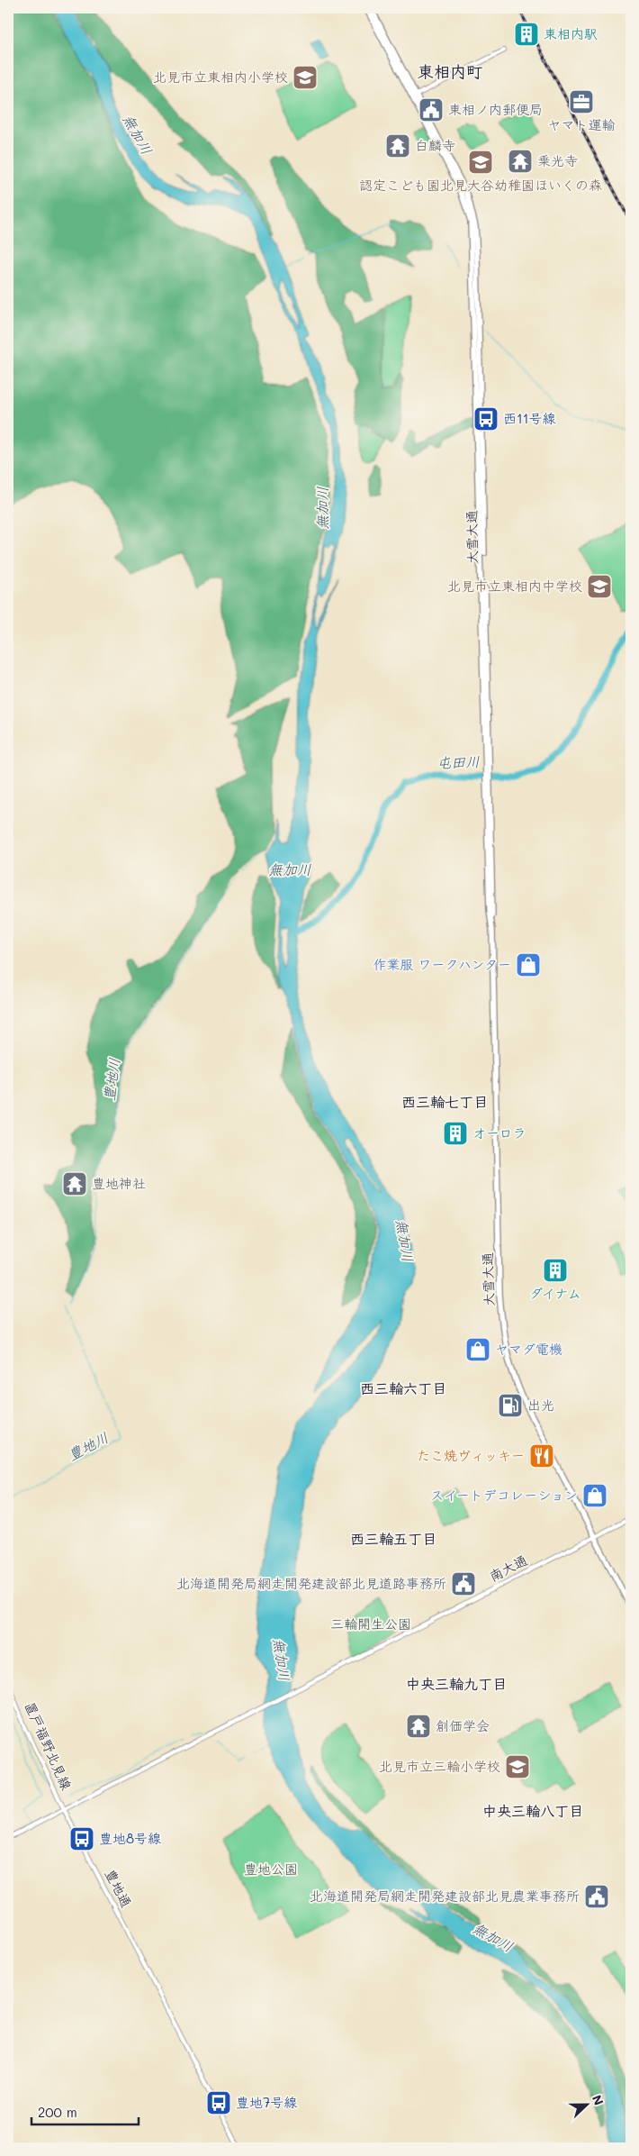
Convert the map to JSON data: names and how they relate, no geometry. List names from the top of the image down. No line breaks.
{"streets":{"highway":["大雪大通"],"main road":["南大通","置戸福野北見線","豊地通"]},"crossings":[["大雪大通","南大通"],["南大通","置戸福野北見線"],["南大通","豊地通"],["置戸福野北見線","豊地通"]],"districts":["東相内町","西三輪七丁目","西三輪六丁目","西三輪五丁目","中央三輪九丁目","中央三輪八丁目"],"water":["無加川","屯田川","豊地川"],"parks":["三輪開生公園","豊地公園"],"places":{"building":["東相内駅","オーロラ","ダイナム"],"school or university":["北見市立東相内小学校","認定こども園北見大谷幼稚園ほいくの森","北見市立東相内中学校","北見市立三輪小学校"],"office":["ヤマト運輸"],"public building":["東相ノ内郵便局","北海道開発局網走開発建設部北見道路事務所","北海道開発局網走開発建設部北見農業事務所"],"temple":["白麟寺","乗光寺","豊地神社","創価学会"],"bus stop":["西11号線","豊地8号線","豊地7号線"],"shop":["作業服 ワークハンター","ヤマダ電機","スイートデコレーション"],"fuel station":["出光"],"restaurant":["たこ焼ヴィッキー"]},"scale_bar":"200 m","north":"right"}
